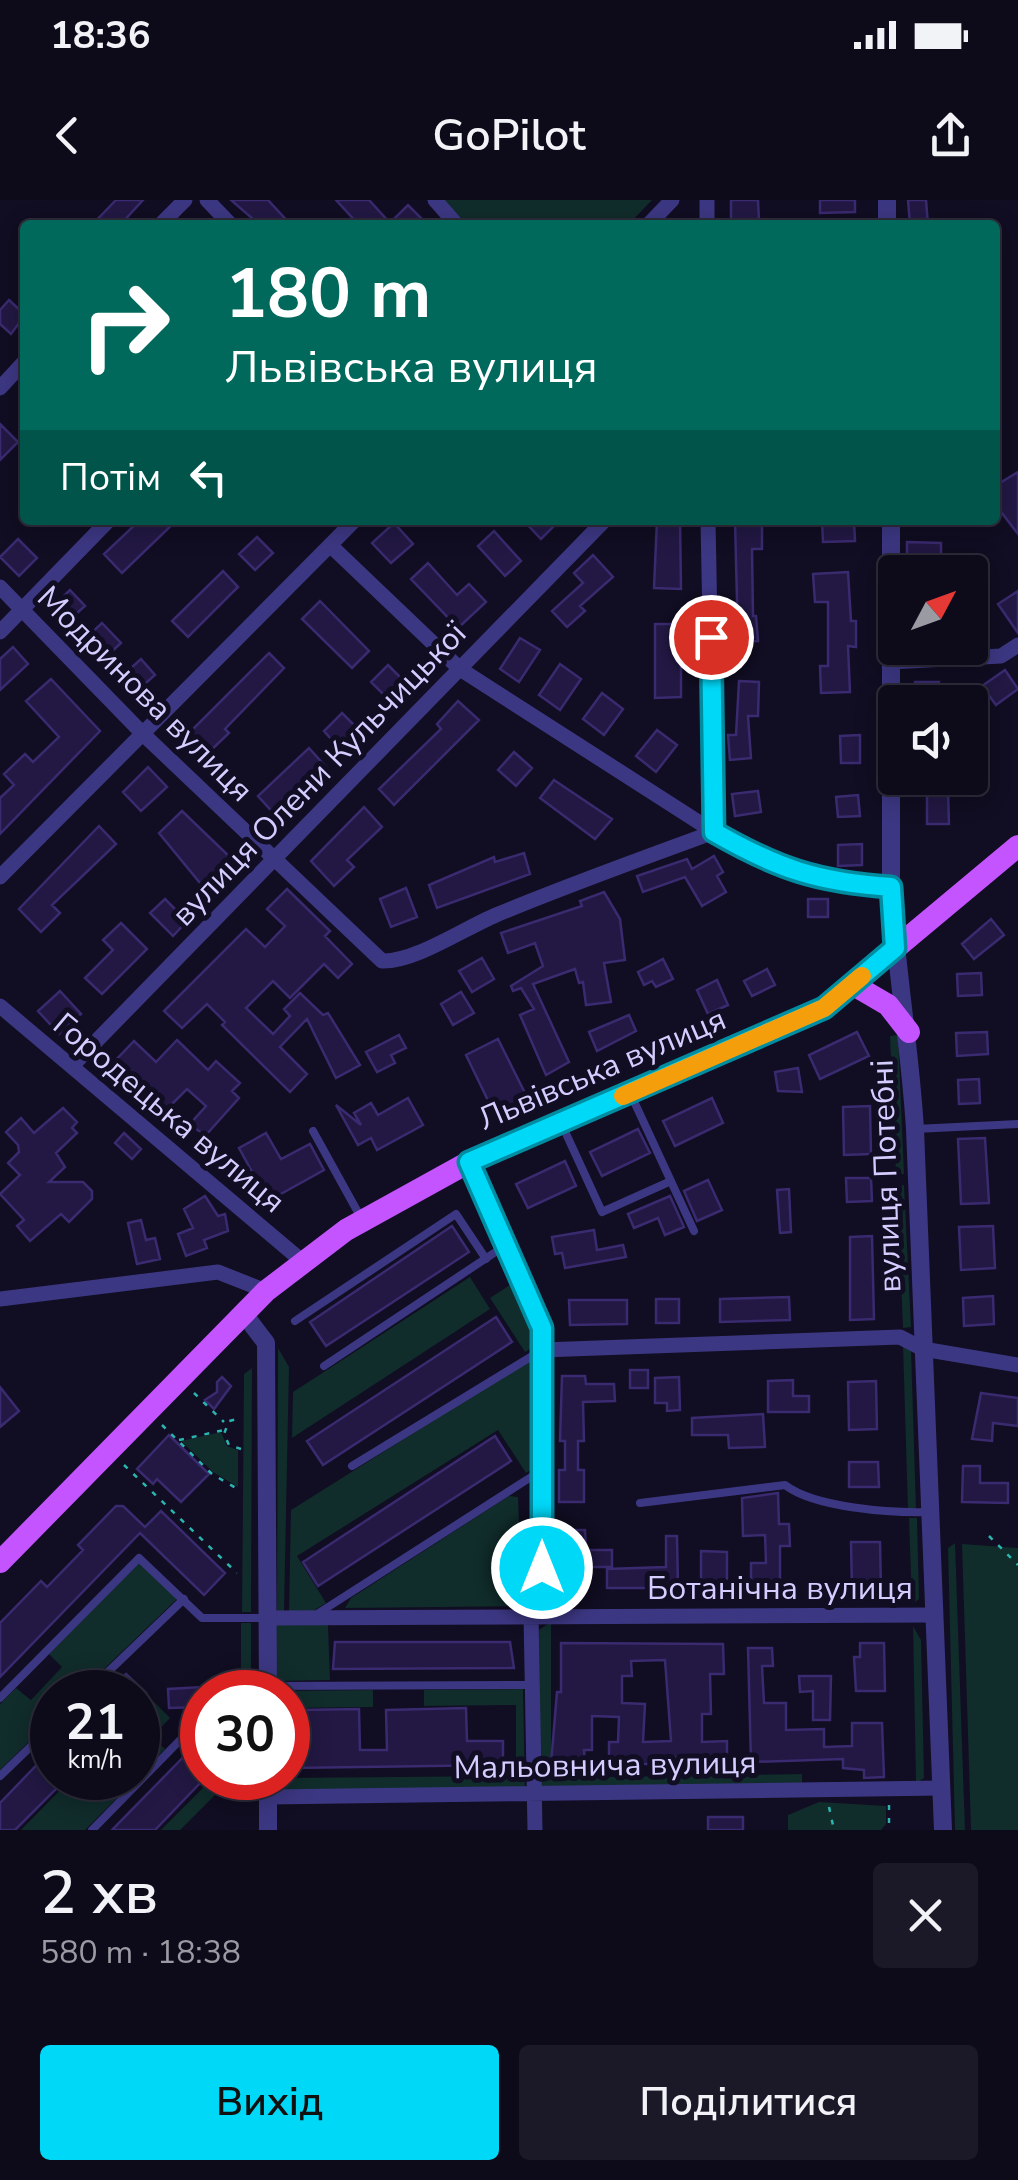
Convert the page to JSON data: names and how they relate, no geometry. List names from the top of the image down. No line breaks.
{"streets":{"main road":["Львівська вулиця"],"street":["Модринова вулиця","вулиця Олени Кульчицької","Городецька вулиця","вулиця Потебні","Ботанічна вулиця","Мальовнича вулиця"]},"crossings":[["Модринова вулиця","вулиця Олени Кульчицької"],["вулиця Олени Кульчицької","Городецька вулиця"],["Львівська вулиця","Городецька вулиця"],["Львівська вулиця","вулиця Потебні"],["вулиця Потебні","Ботанічна вулиця"],["вулиця Потебні","Мальовнича вулиця"]],"north":"top right","page":{"status":"18:36","header":"GoPilot","turn":["180 m","Львівська вулиця"],"then":"Потім","speed":"21 km/h","limit":"30","heading":["2 хв","580 m · 18:38"],"buttons":["Вихід","Поділитися"]}}
